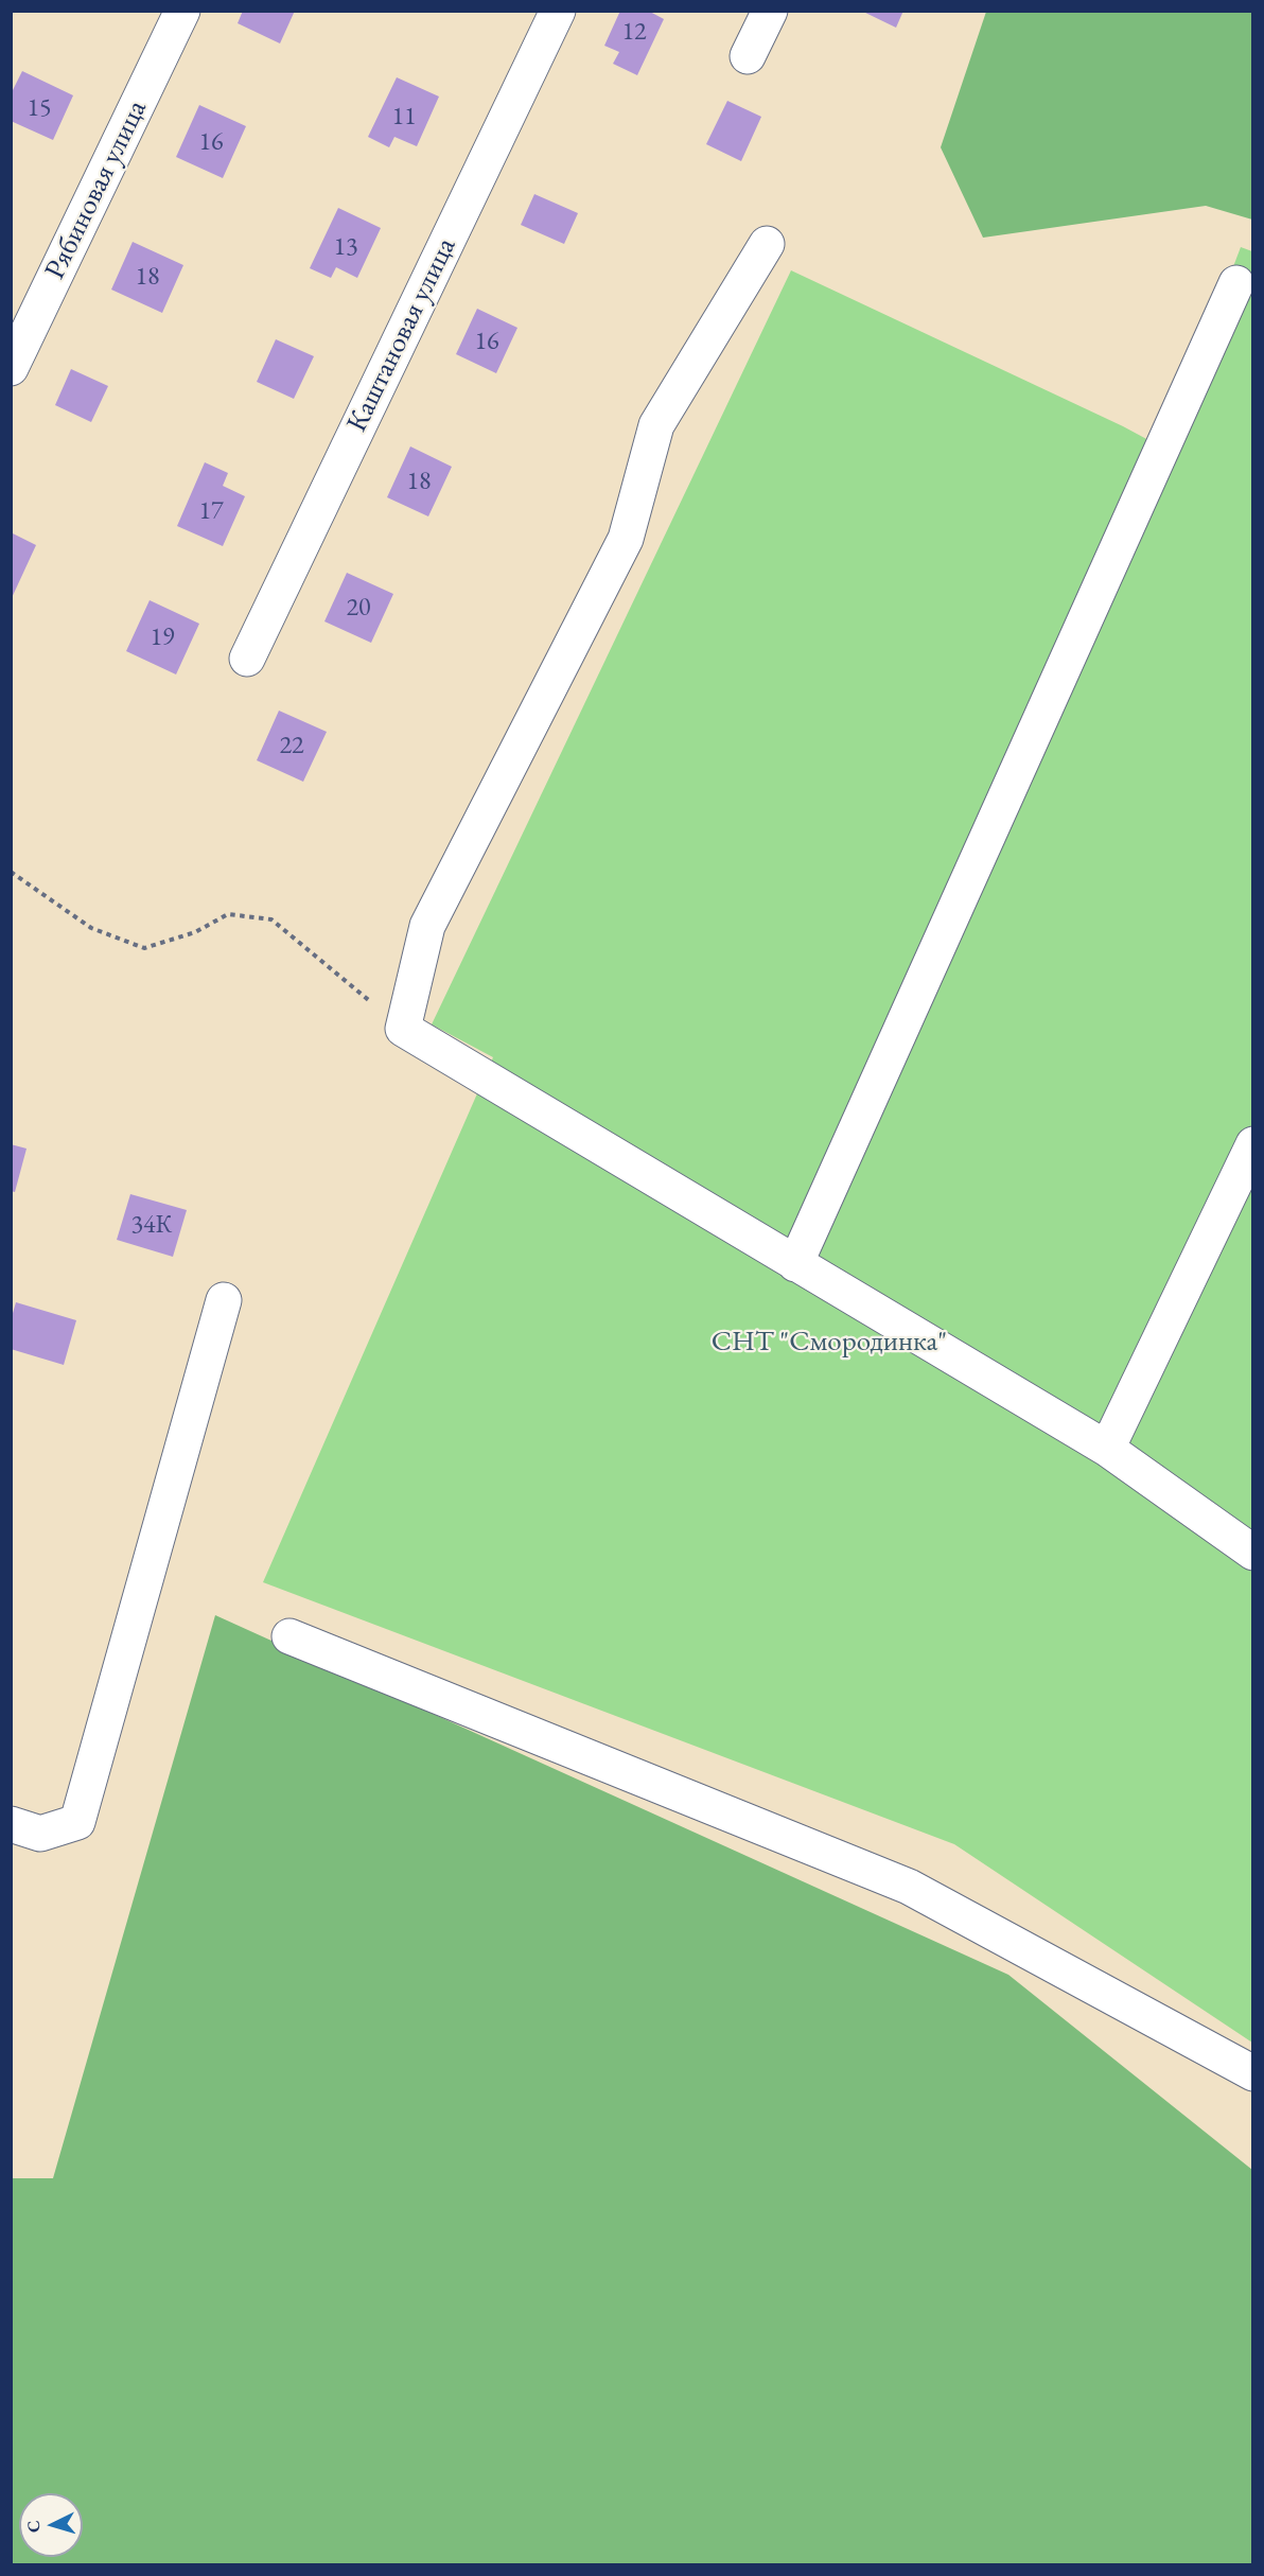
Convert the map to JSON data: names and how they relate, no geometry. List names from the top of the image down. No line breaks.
{"streets":{"street":["Рябиновая улица","Каштановая улица"]},"parks":["СНТ \"Смородинка\""],"house_numbers":["12","15","11","16","13","18","16","18","17","20","19","22","34К"],"north":"left"}
